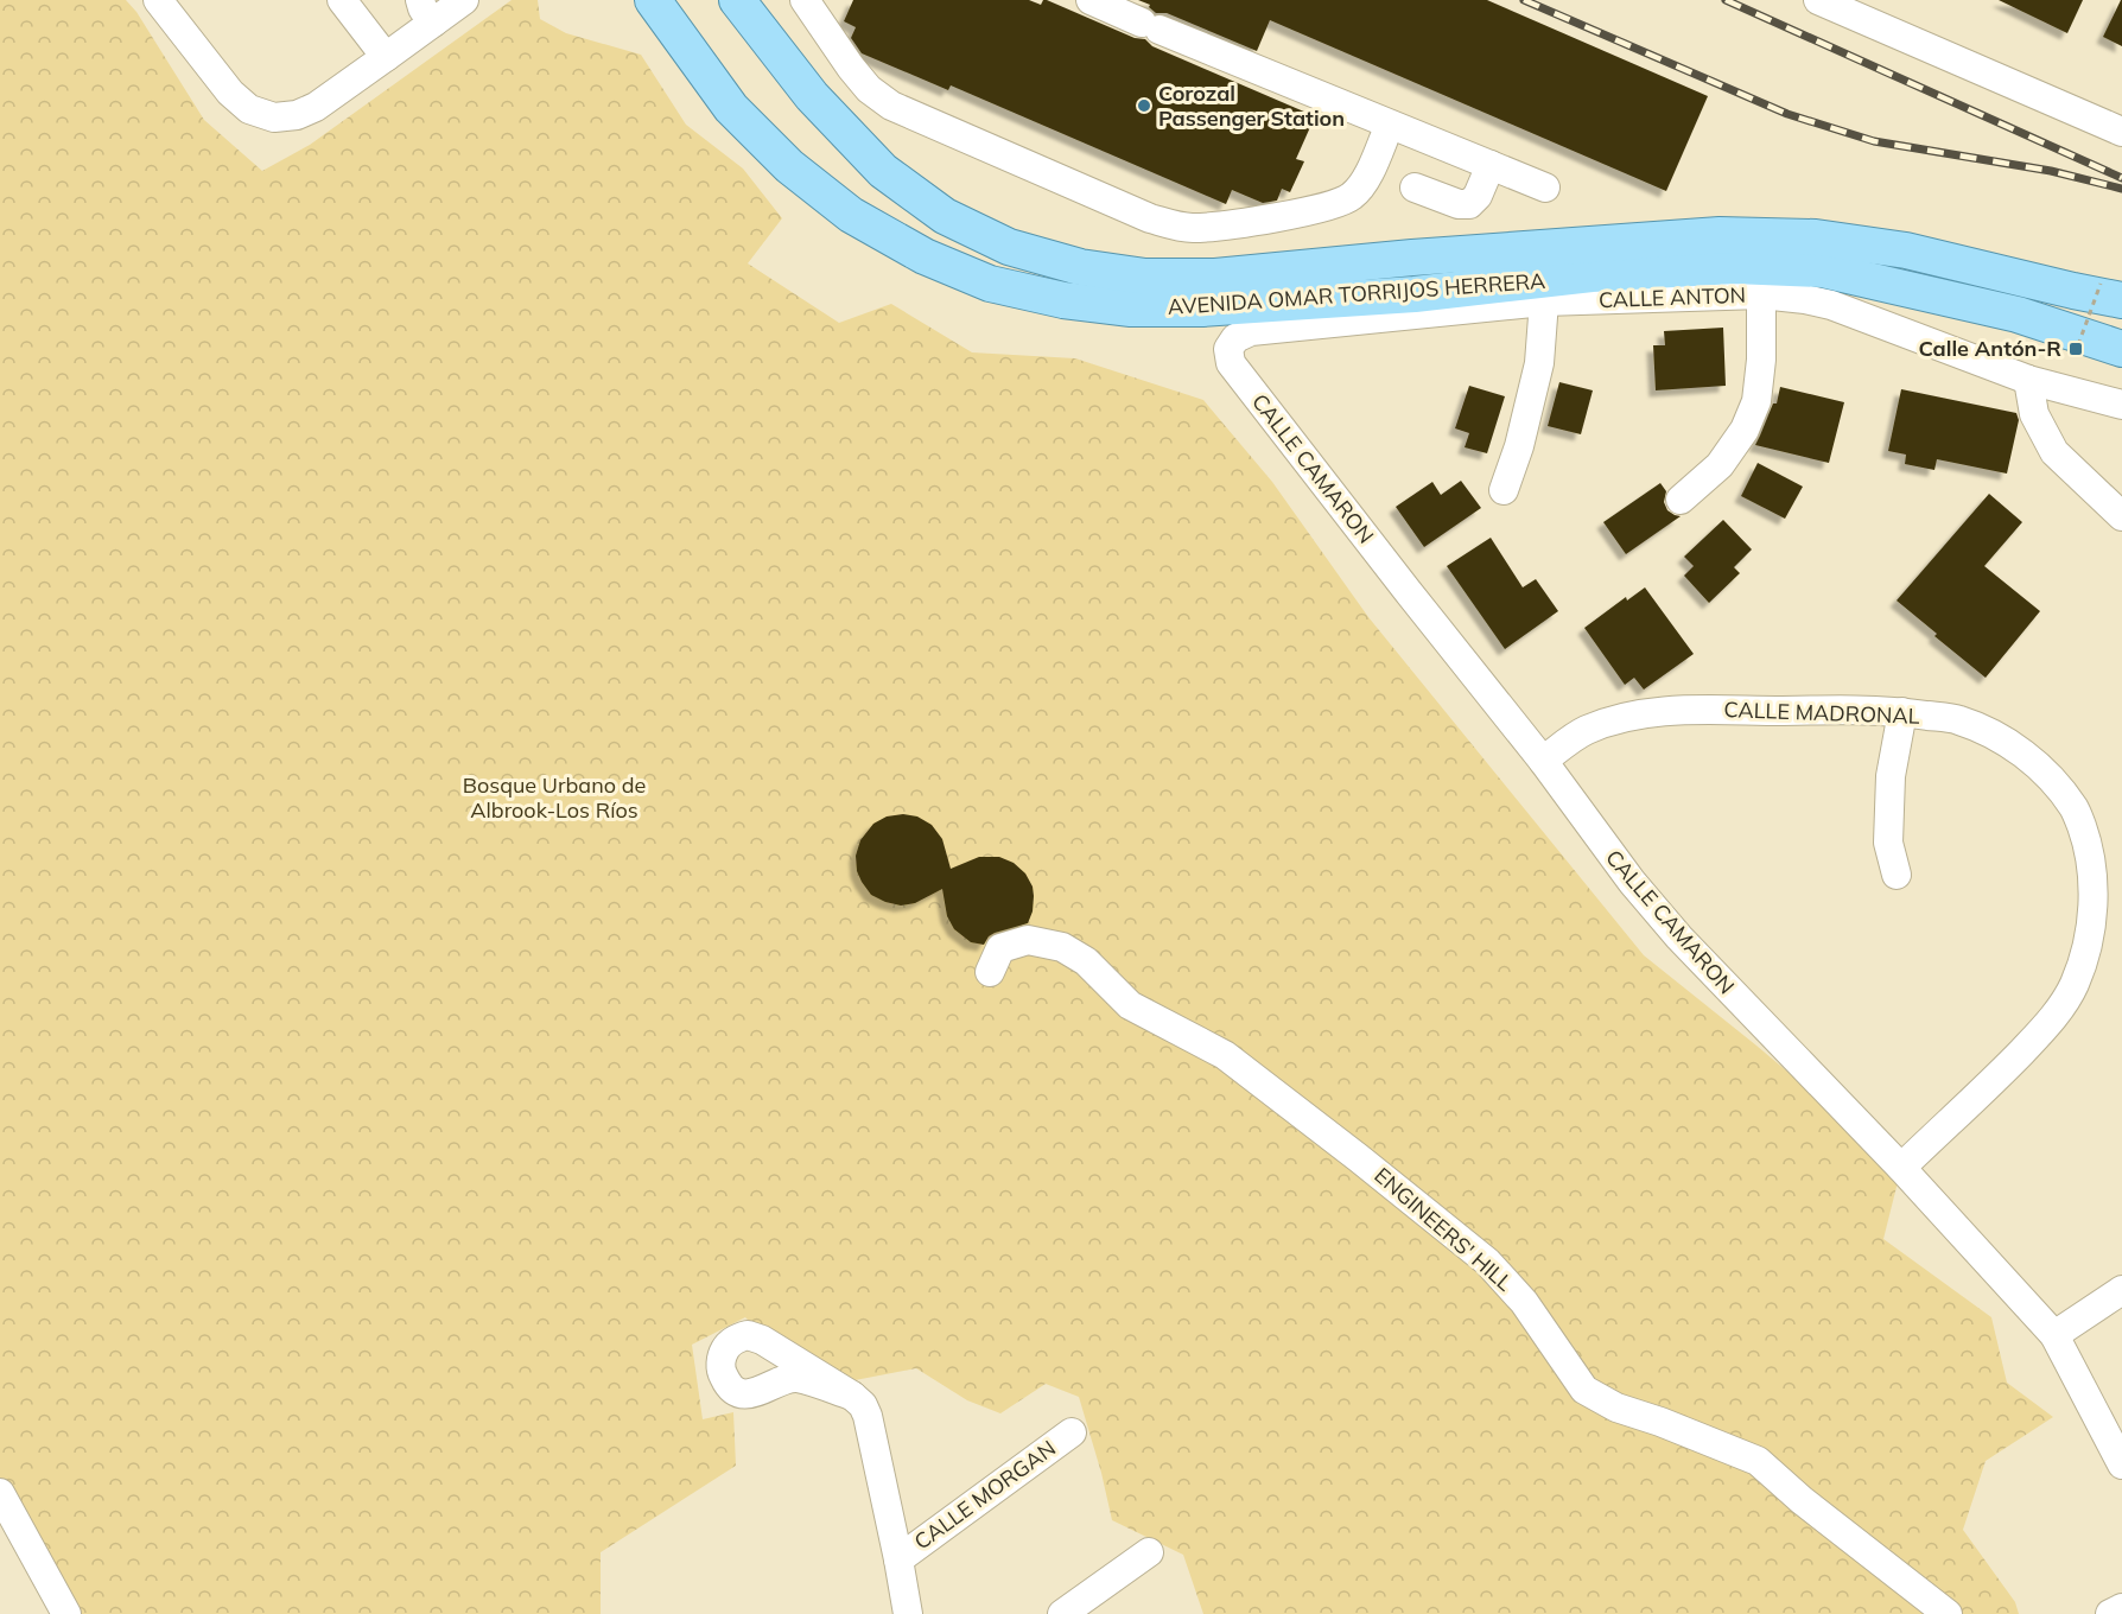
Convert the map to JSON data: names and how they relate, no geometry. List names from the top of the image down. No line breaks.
{"streets":{"main road":["AVENIDA OMAR TORRIJOS HERRERA"],"street":["CALLE ANTON","CALLE CAMARON","CALLE MADRONAL","ENGINEERS' HILL","CALLE MORGAN"]},"crossings":[["CALLE ANTON","CALLE CAMARON"],["CALLE CAMARON","CALLE MADRONAL"]],"parks":["Bosque Urbano de Albrook-Los Ríos"],"places":{"other":["Corozal Passenger Station"],"transit":["Calle Antón-R"]}}
